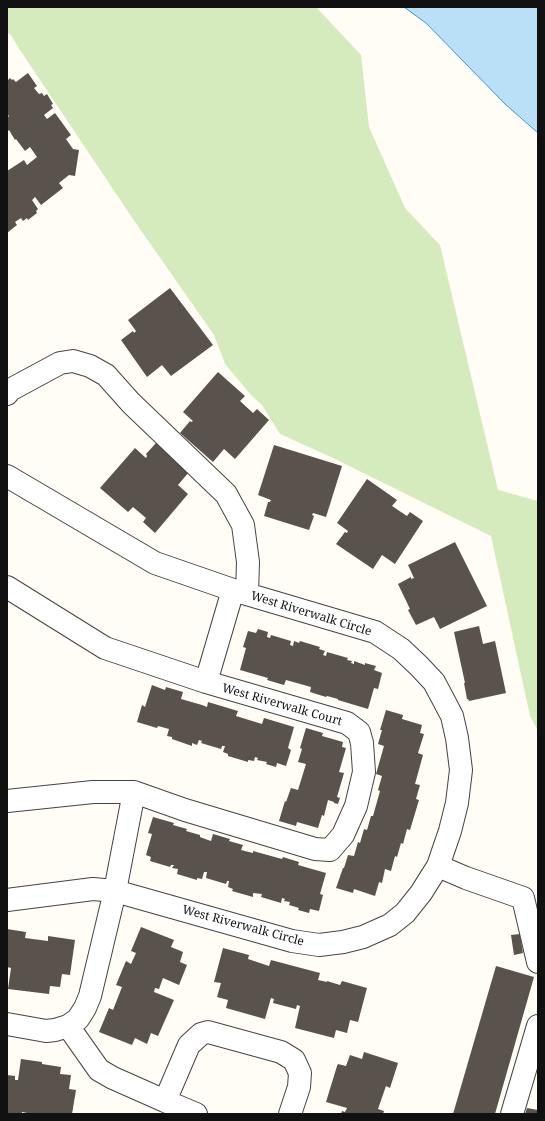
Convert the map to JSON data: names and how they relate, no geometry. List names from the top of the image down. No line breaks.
{"streets":{"street":["West Riverwalk Circle","West Riverwalk Court"]}}
